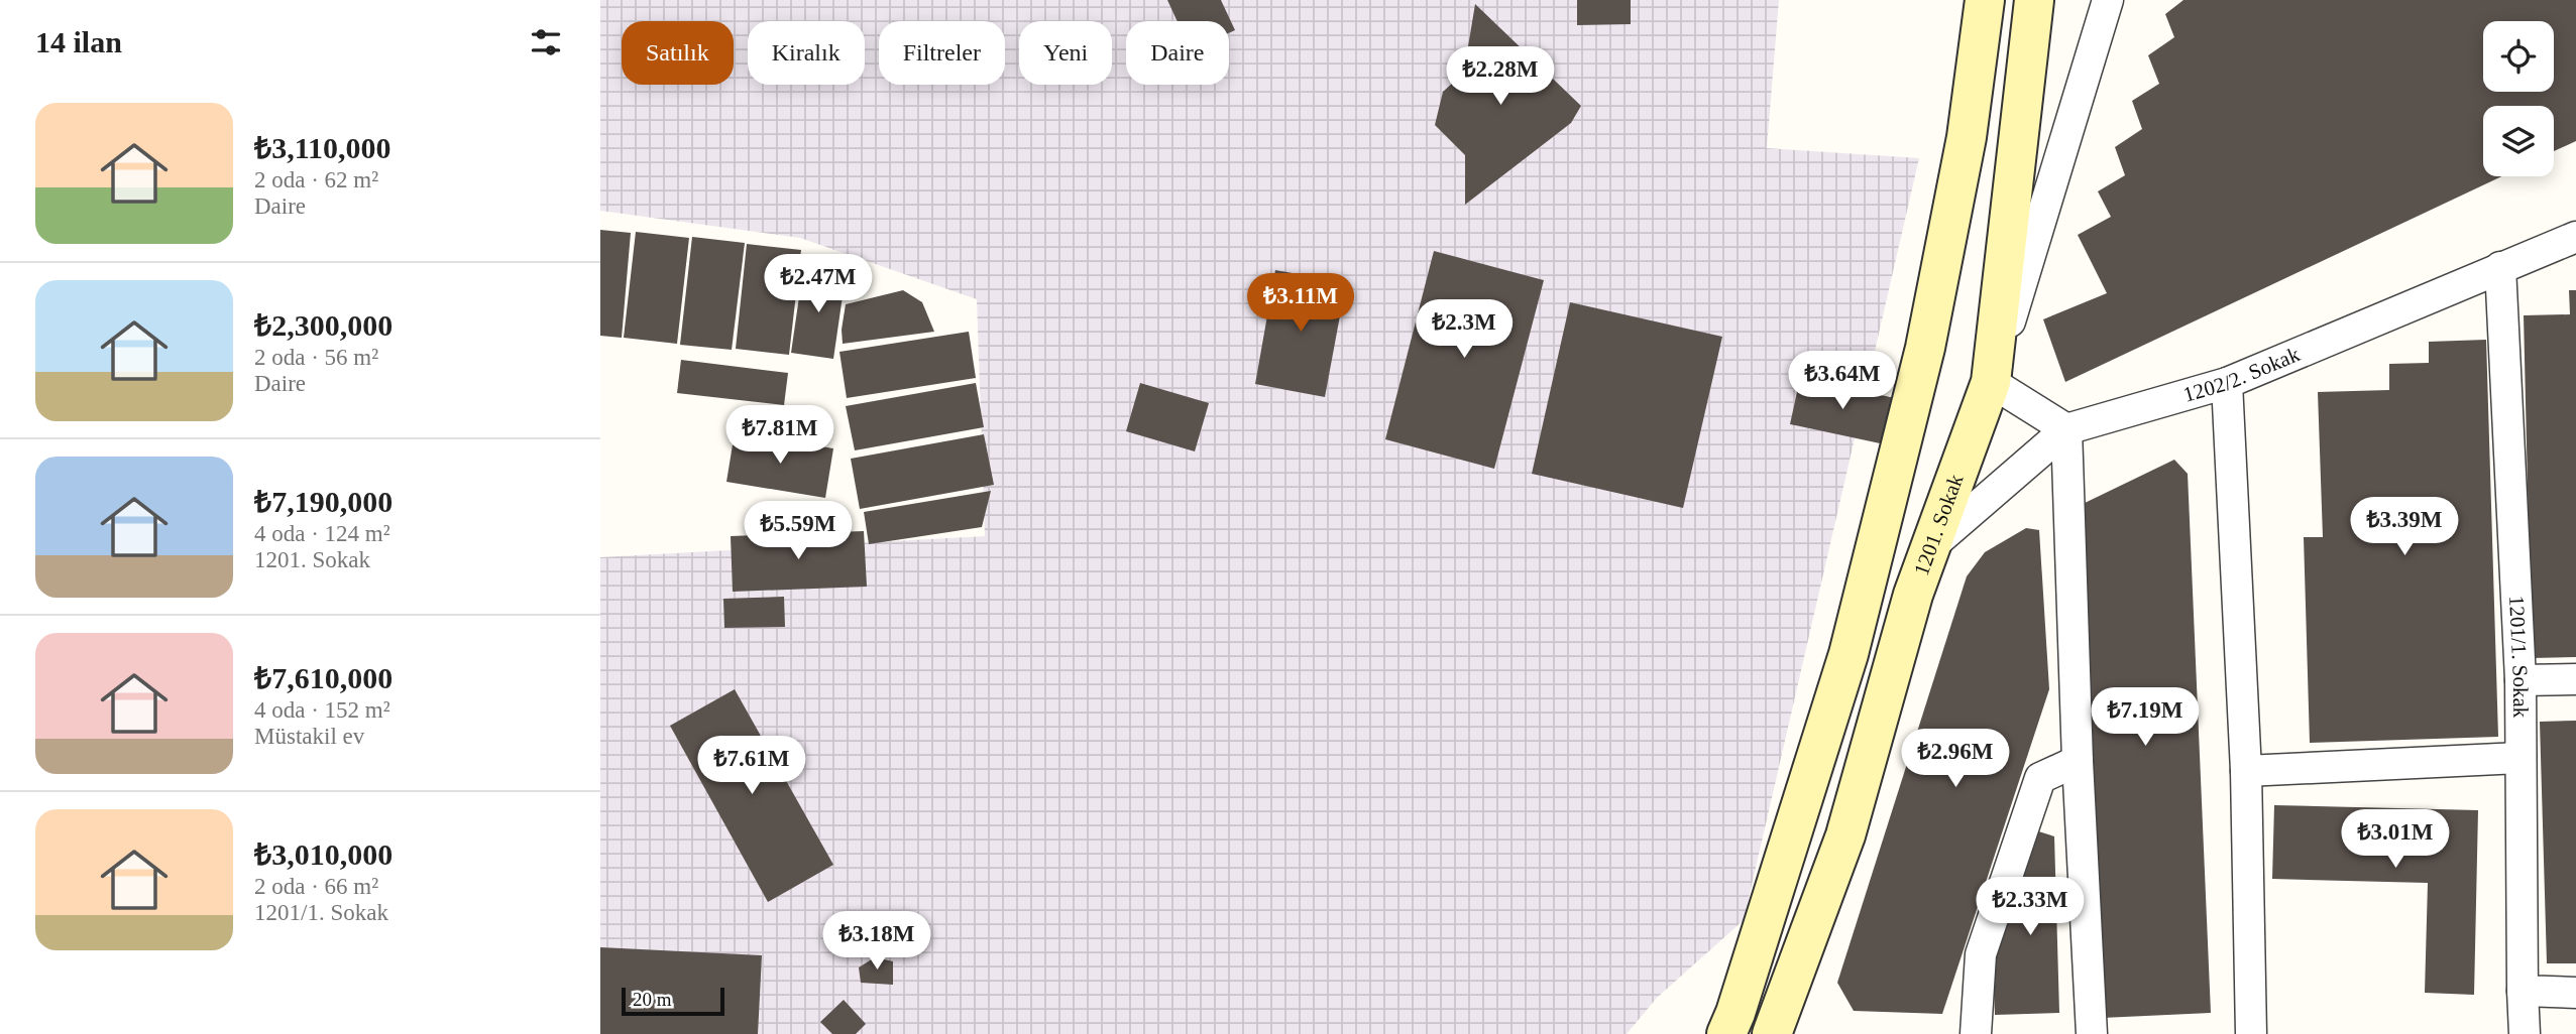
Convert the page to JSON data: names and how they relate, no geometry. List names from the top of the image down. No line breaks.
{"streets":{"main road":["1201. Sokak"],"street":["1202/2. Sokak","1201/1. Sokak"]},"crossings":[["1202/2. Sokak","1201. Sokak"],["1202/2. Sokak","1201/1. Sokak"]],"scale_bar":"20 m","page":{"heading":"14 ilan","chip":["Satılık","Kiralık","Filtreler","Yeni","Daire"],"price":["₺2.28M","₺2.47M","₺3.11M","₺2.3M","₺3.64M","₺7.81M","₺3.39M","₺5.59M","₺7.19M","₺2.96M","₺7.61M","₺3.01M","₺2.33M","₺3.18M"],"list":[{"name":"₺3,110,000","note":"2 oda · 62 m² · Daire"},{"name":"₺2,300,000","note":"2 oda · 56 m² · Daire"},{"name":"₺7,190,000","note":"4 oda · 124 m² · 1201. Sokak"},{"name":"₺7,610,000","note":"4 oda · 152 m² · Müstakil ev"},{"name":"₺3,010,000","note":"2 oda · 66 m² · 1201/1. Sokak"}],"scale":"20 m"}}
